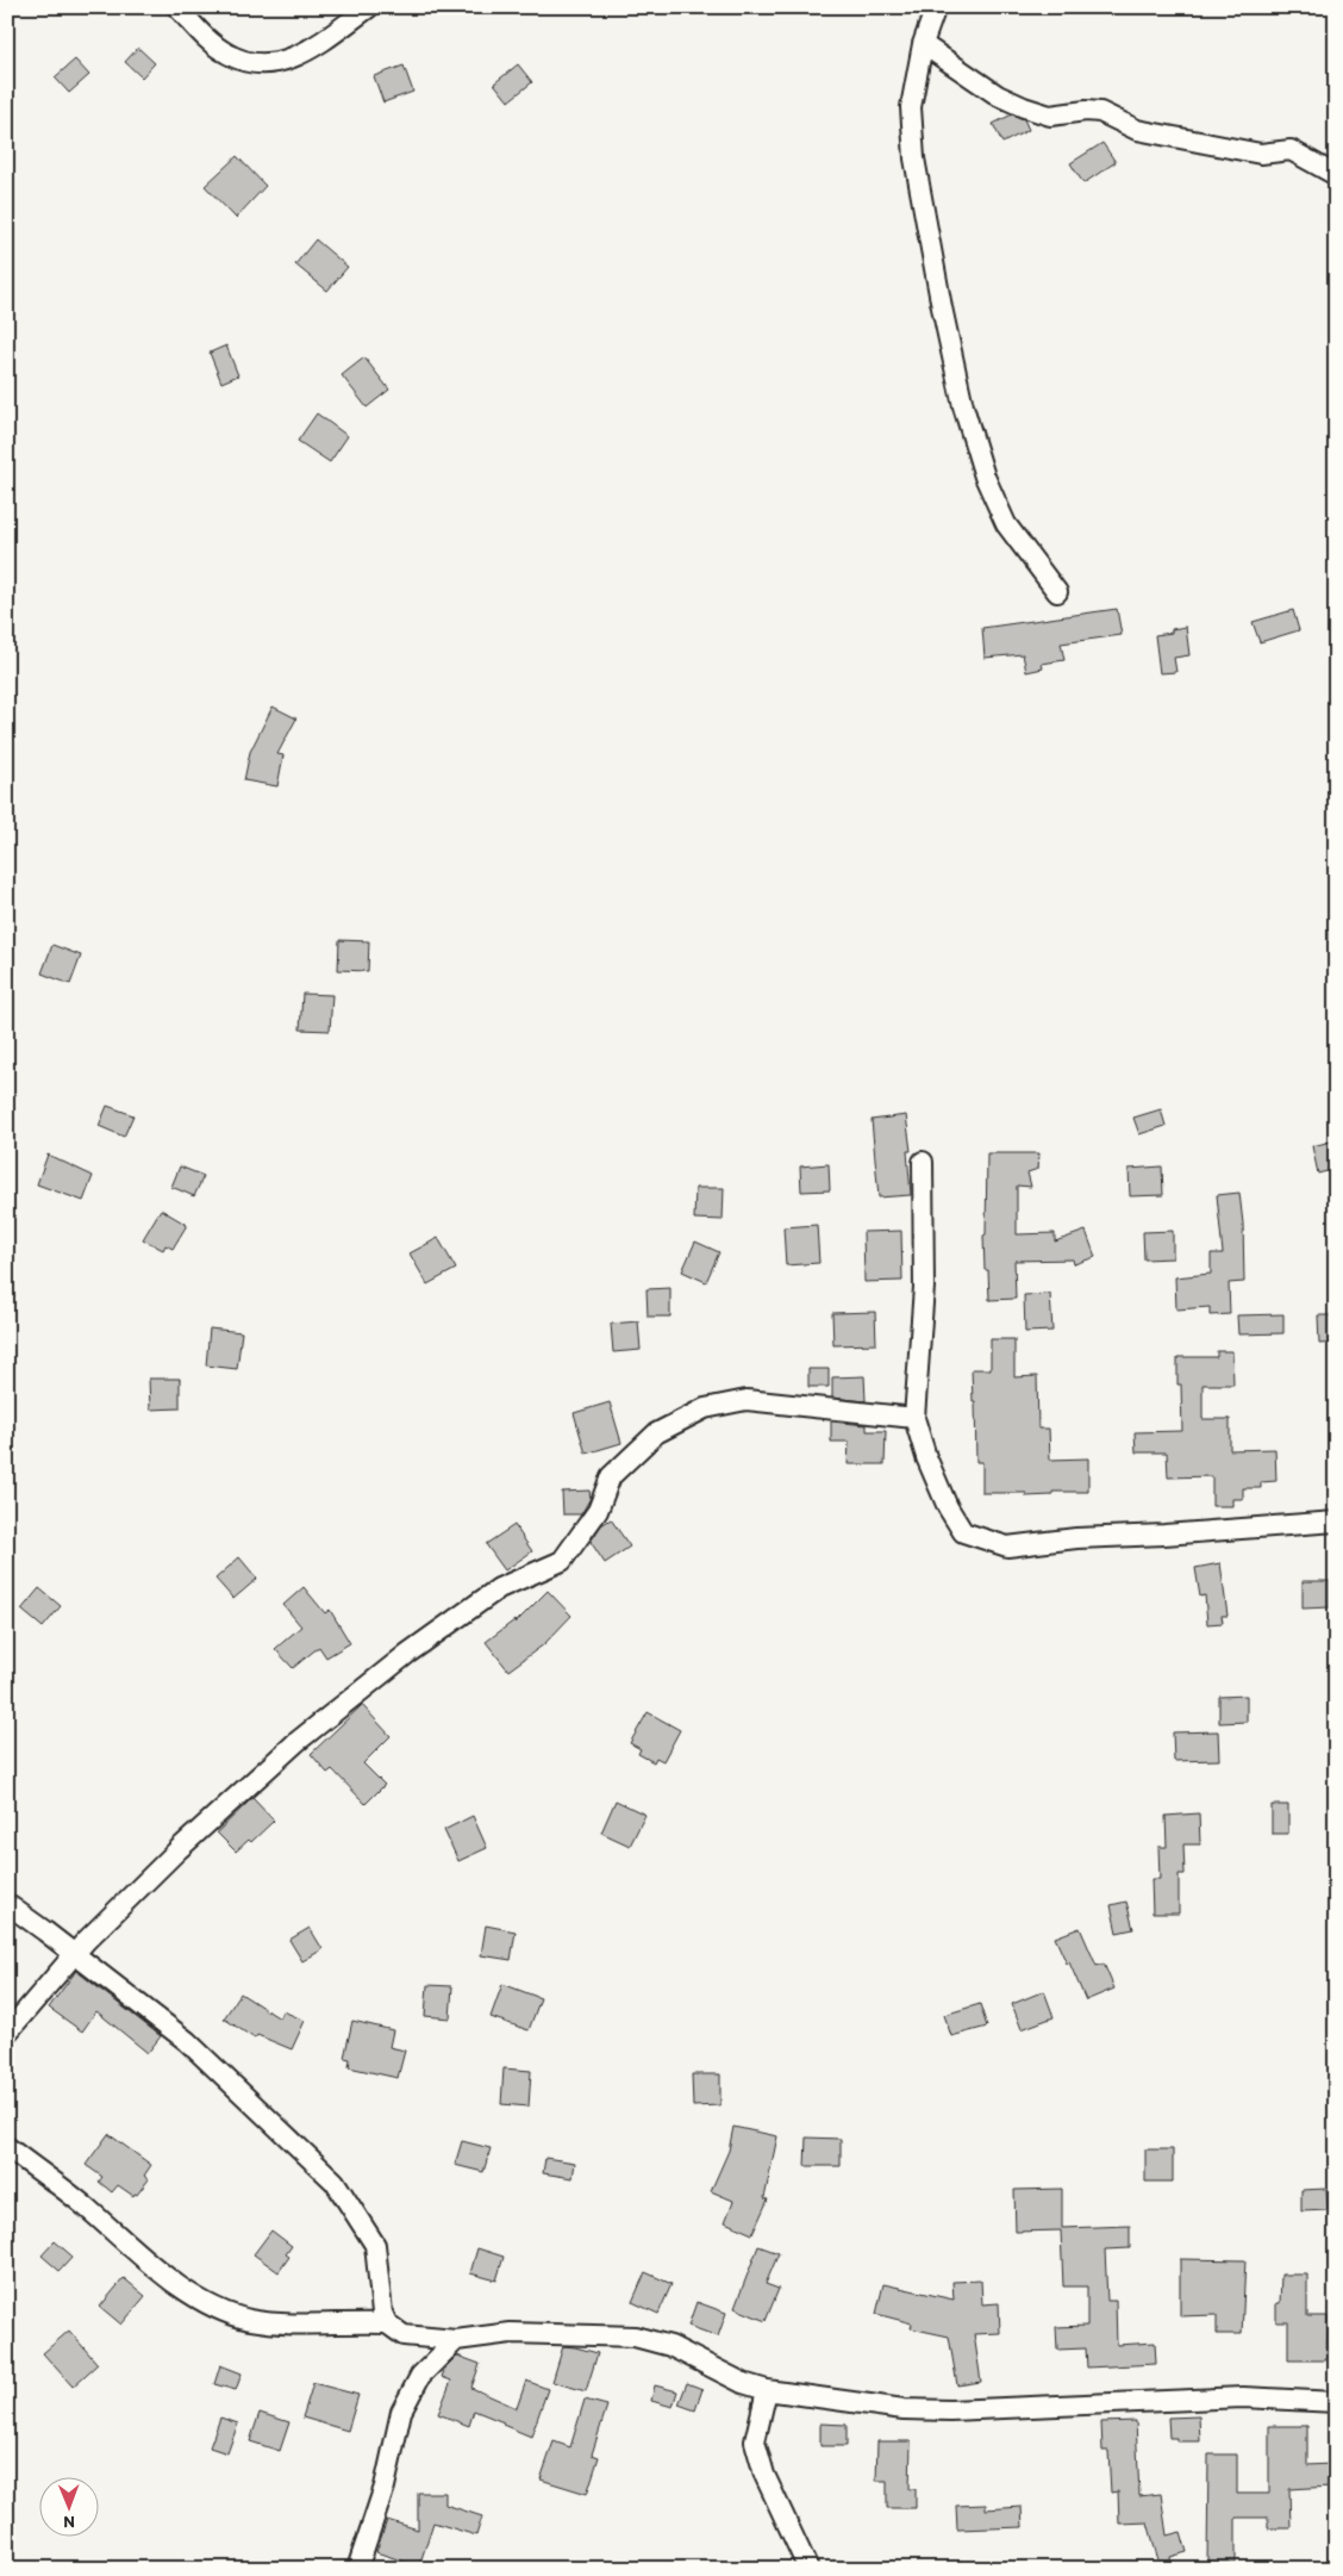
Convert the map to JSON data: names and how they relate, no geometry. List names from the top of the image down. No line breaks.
{"north":"bottom"}
